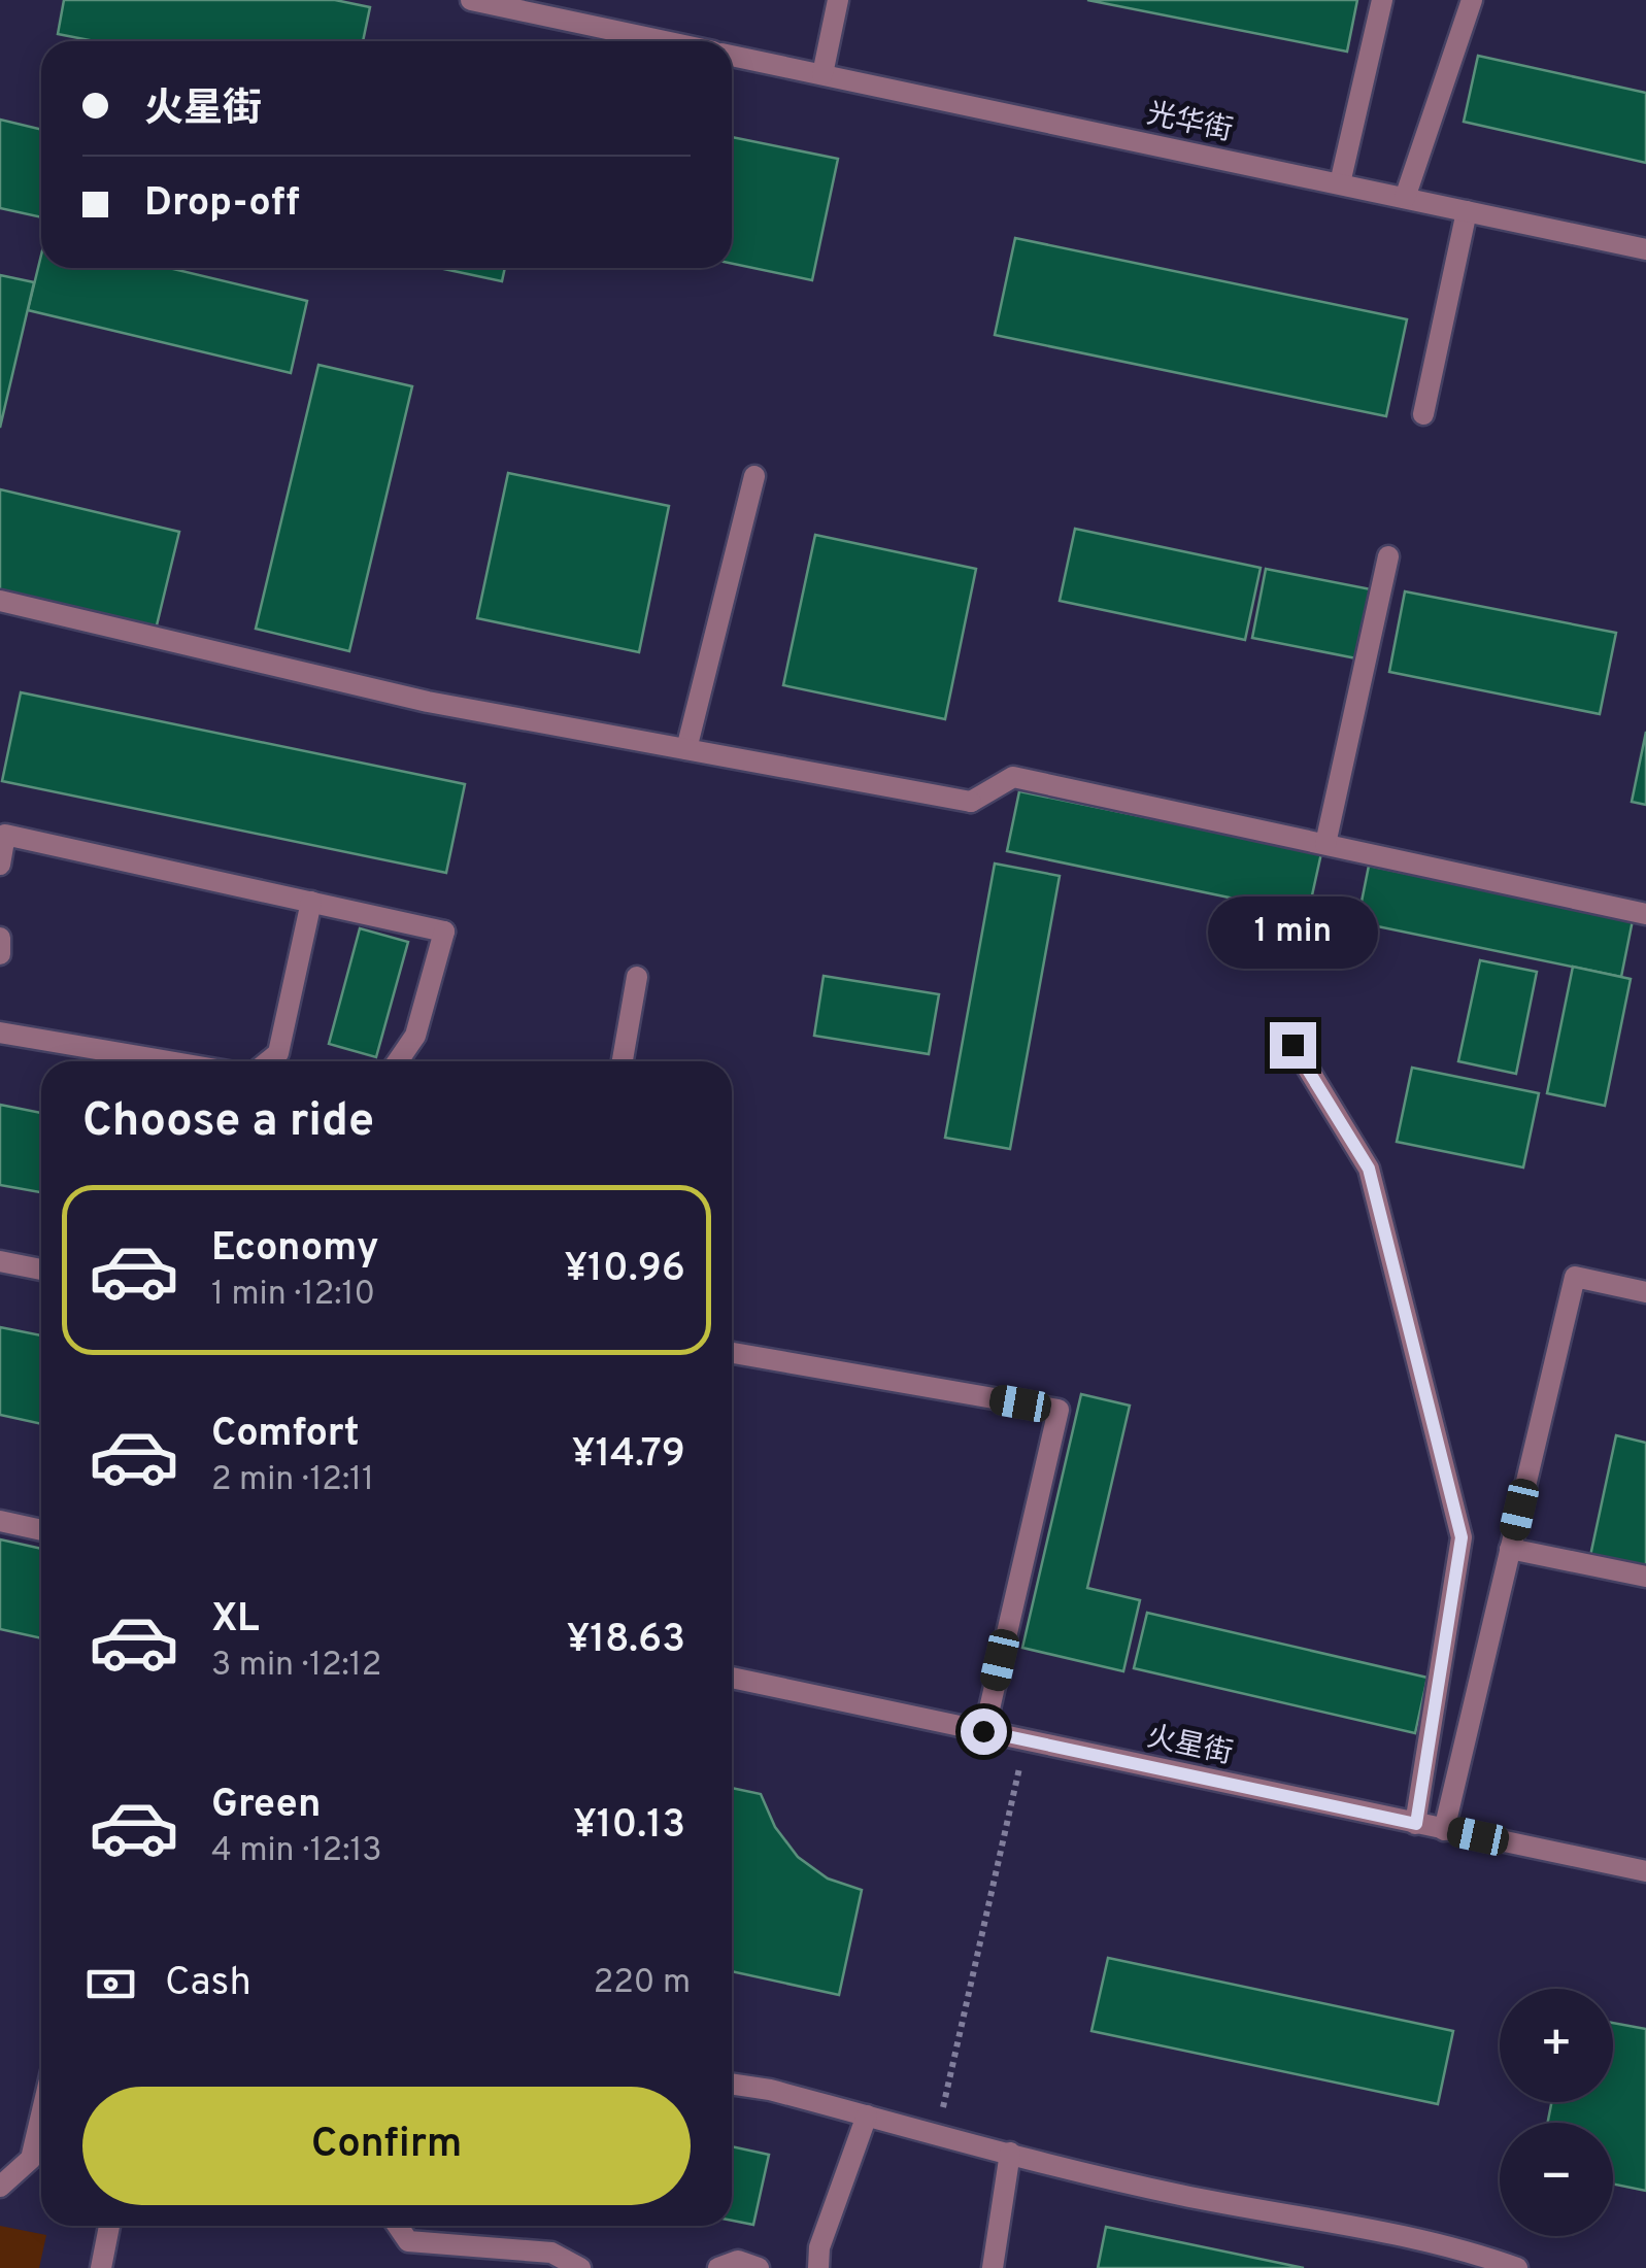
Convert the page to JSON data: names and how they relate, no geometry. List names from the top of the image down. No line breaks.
{"streets":{"street":["光华街","火星街"]},"page":{"banner":["火星街","Drop-off"],"bubble":"1 min","heading":"Choose a ride","list":[{"name":"Economy","note":"1 min · 12:10","value":"¥10.96"},{"name":"Comfort","note":"2 min · 12:11","value":"¥14.79"},{"name":"XL","note":"3 min · 12:12","value":"¥18.63"},{"name":"Green","note":"4 min · 12:13","value":"¥10.13"}],"pay":["Cash","220 m"],"map_buttons":["+","−"],"buttons":"Confirm"}}
